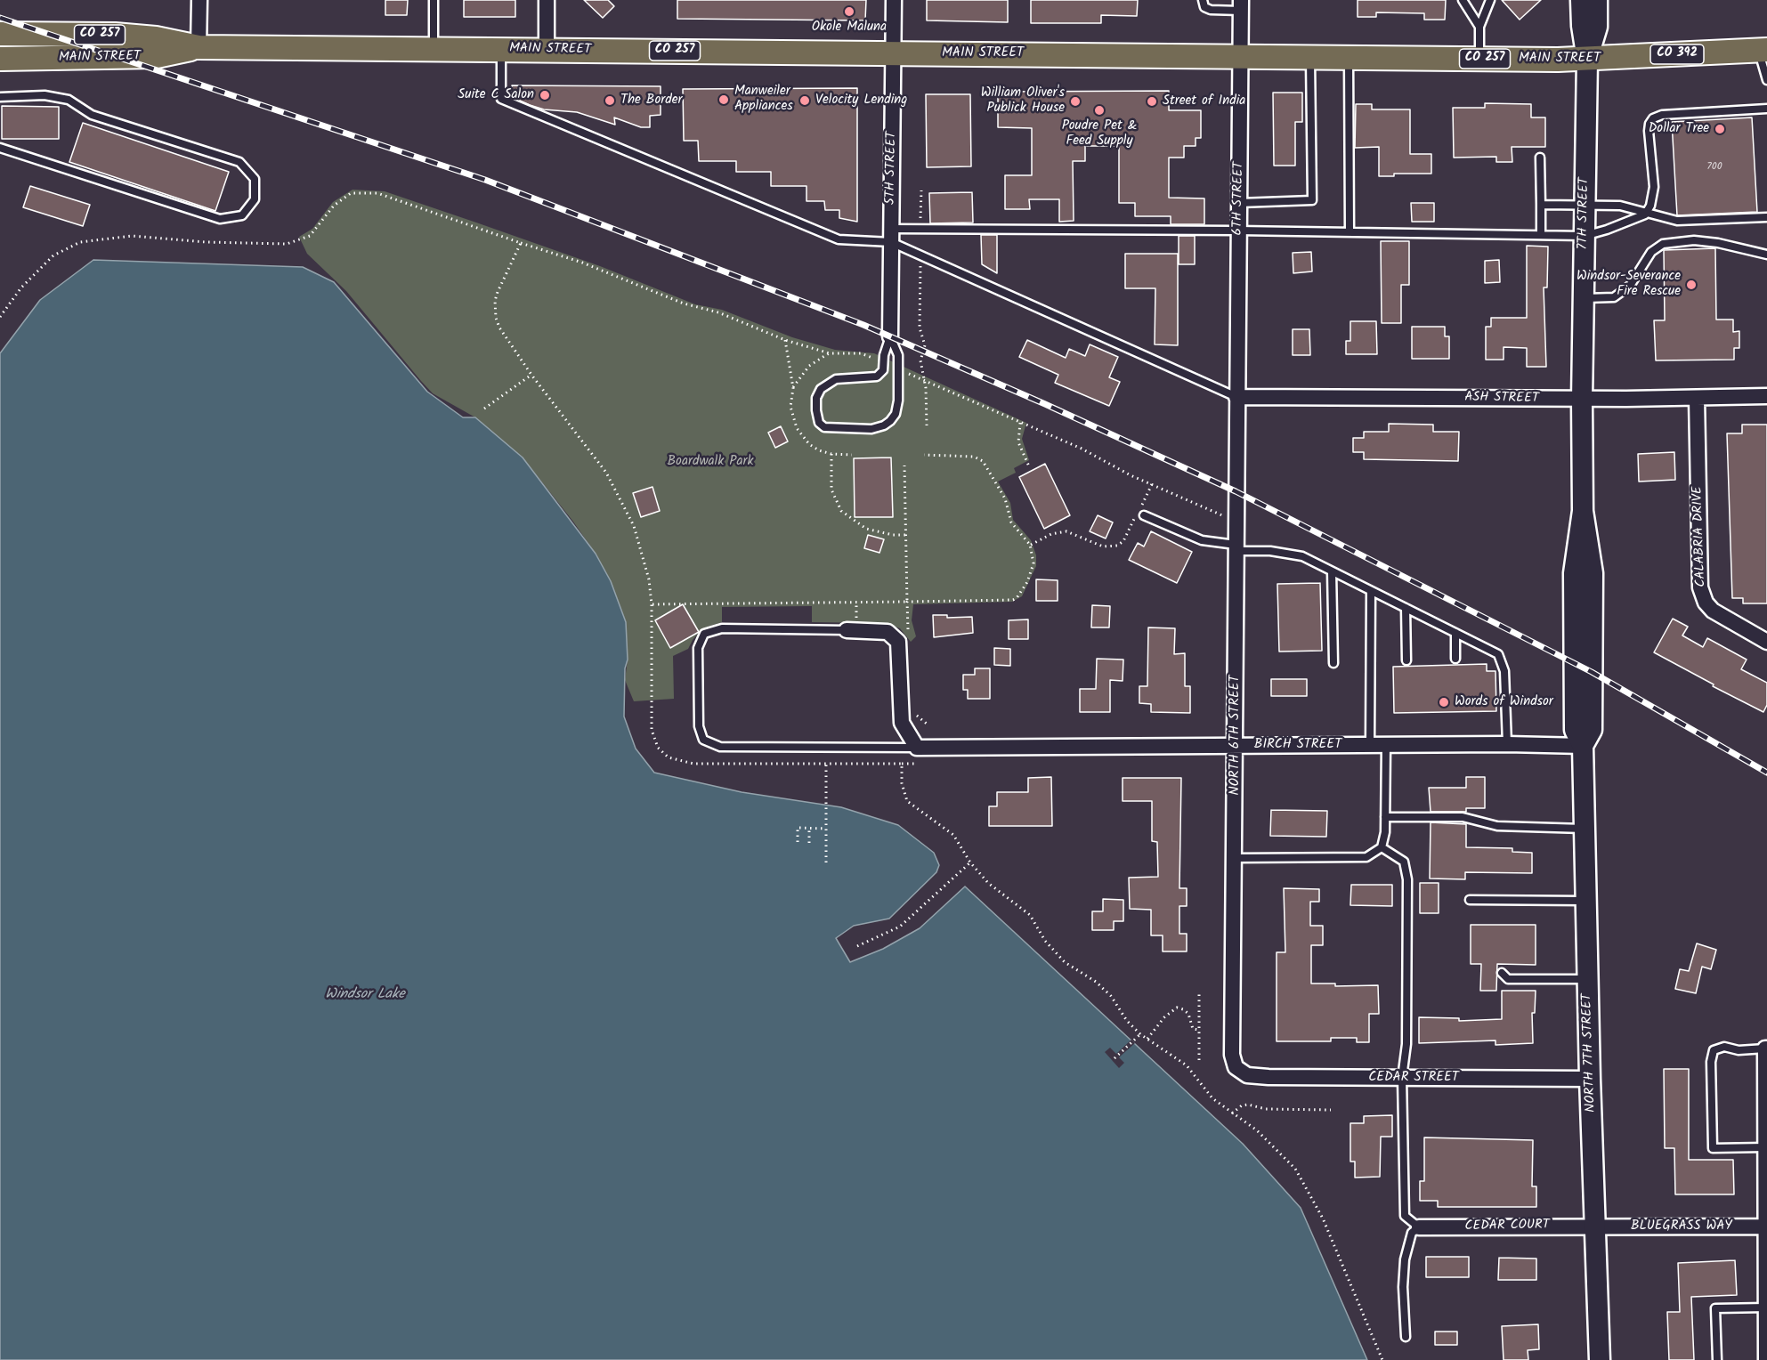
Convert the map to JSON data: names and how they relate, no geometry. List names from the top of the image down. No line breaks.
{"streets":{"main road":["CO 257","MAIN STREET","CO 392","7TH STREET","NORTH 7TH STREET"],"street":["5TH STREET","6TH STREET","ASH STREET","CALABRIA DRIVE","NORTH 6TH STREET","BIRCH STREET","CEDAR STREET","CEDAR COURT","BLUEGRASS WAY"]},"crossings":[["MAIN STREET","5TH STREET"],["MAIN STREET","6TH STREET"],["MAIN STREET","7TH STREET"],["6TH STREET","ASH STREET"],["6TH STREET","NORTH 6TH STREET"],["7TH STREET","ASH STREET"],["7TH STREET","NORTH 7TH STREET"],["ASH STREET","CALABRIA DRIVE"],["ASH STREET","NORTH 6TH STREET"],["ASH STREET","NORTH 7TH STREET"],["NORTH 6TH STREET","BIRCH STREET"],["NORTH 6TH STREET","CEDAR STREET"],["BIRCH STREET","NORTH 7TH STREET"],["NORTH 7TH STREET","CEDAR STREET"],["NORTH 7TH STREET","CEDAR COURT"],["NORTH 7TH STREET","BLUEGRASS WAY"],["CEDAR COURT","BLUEGRASS WAY"]],"water":["Windsor Lake"],"parks":["Boardwalk Park"],"places":["Okole Maluna","Suite C Salon","Manweiler Appliances","The Border","Velocity Lending","William Oliver's Publick House","Street of India","Poudre Pet & Feed Supply","Dollar Tree","Windsor-Severance Fire Rescue","Words of Windsor"],"house_numbers":["700"]}
